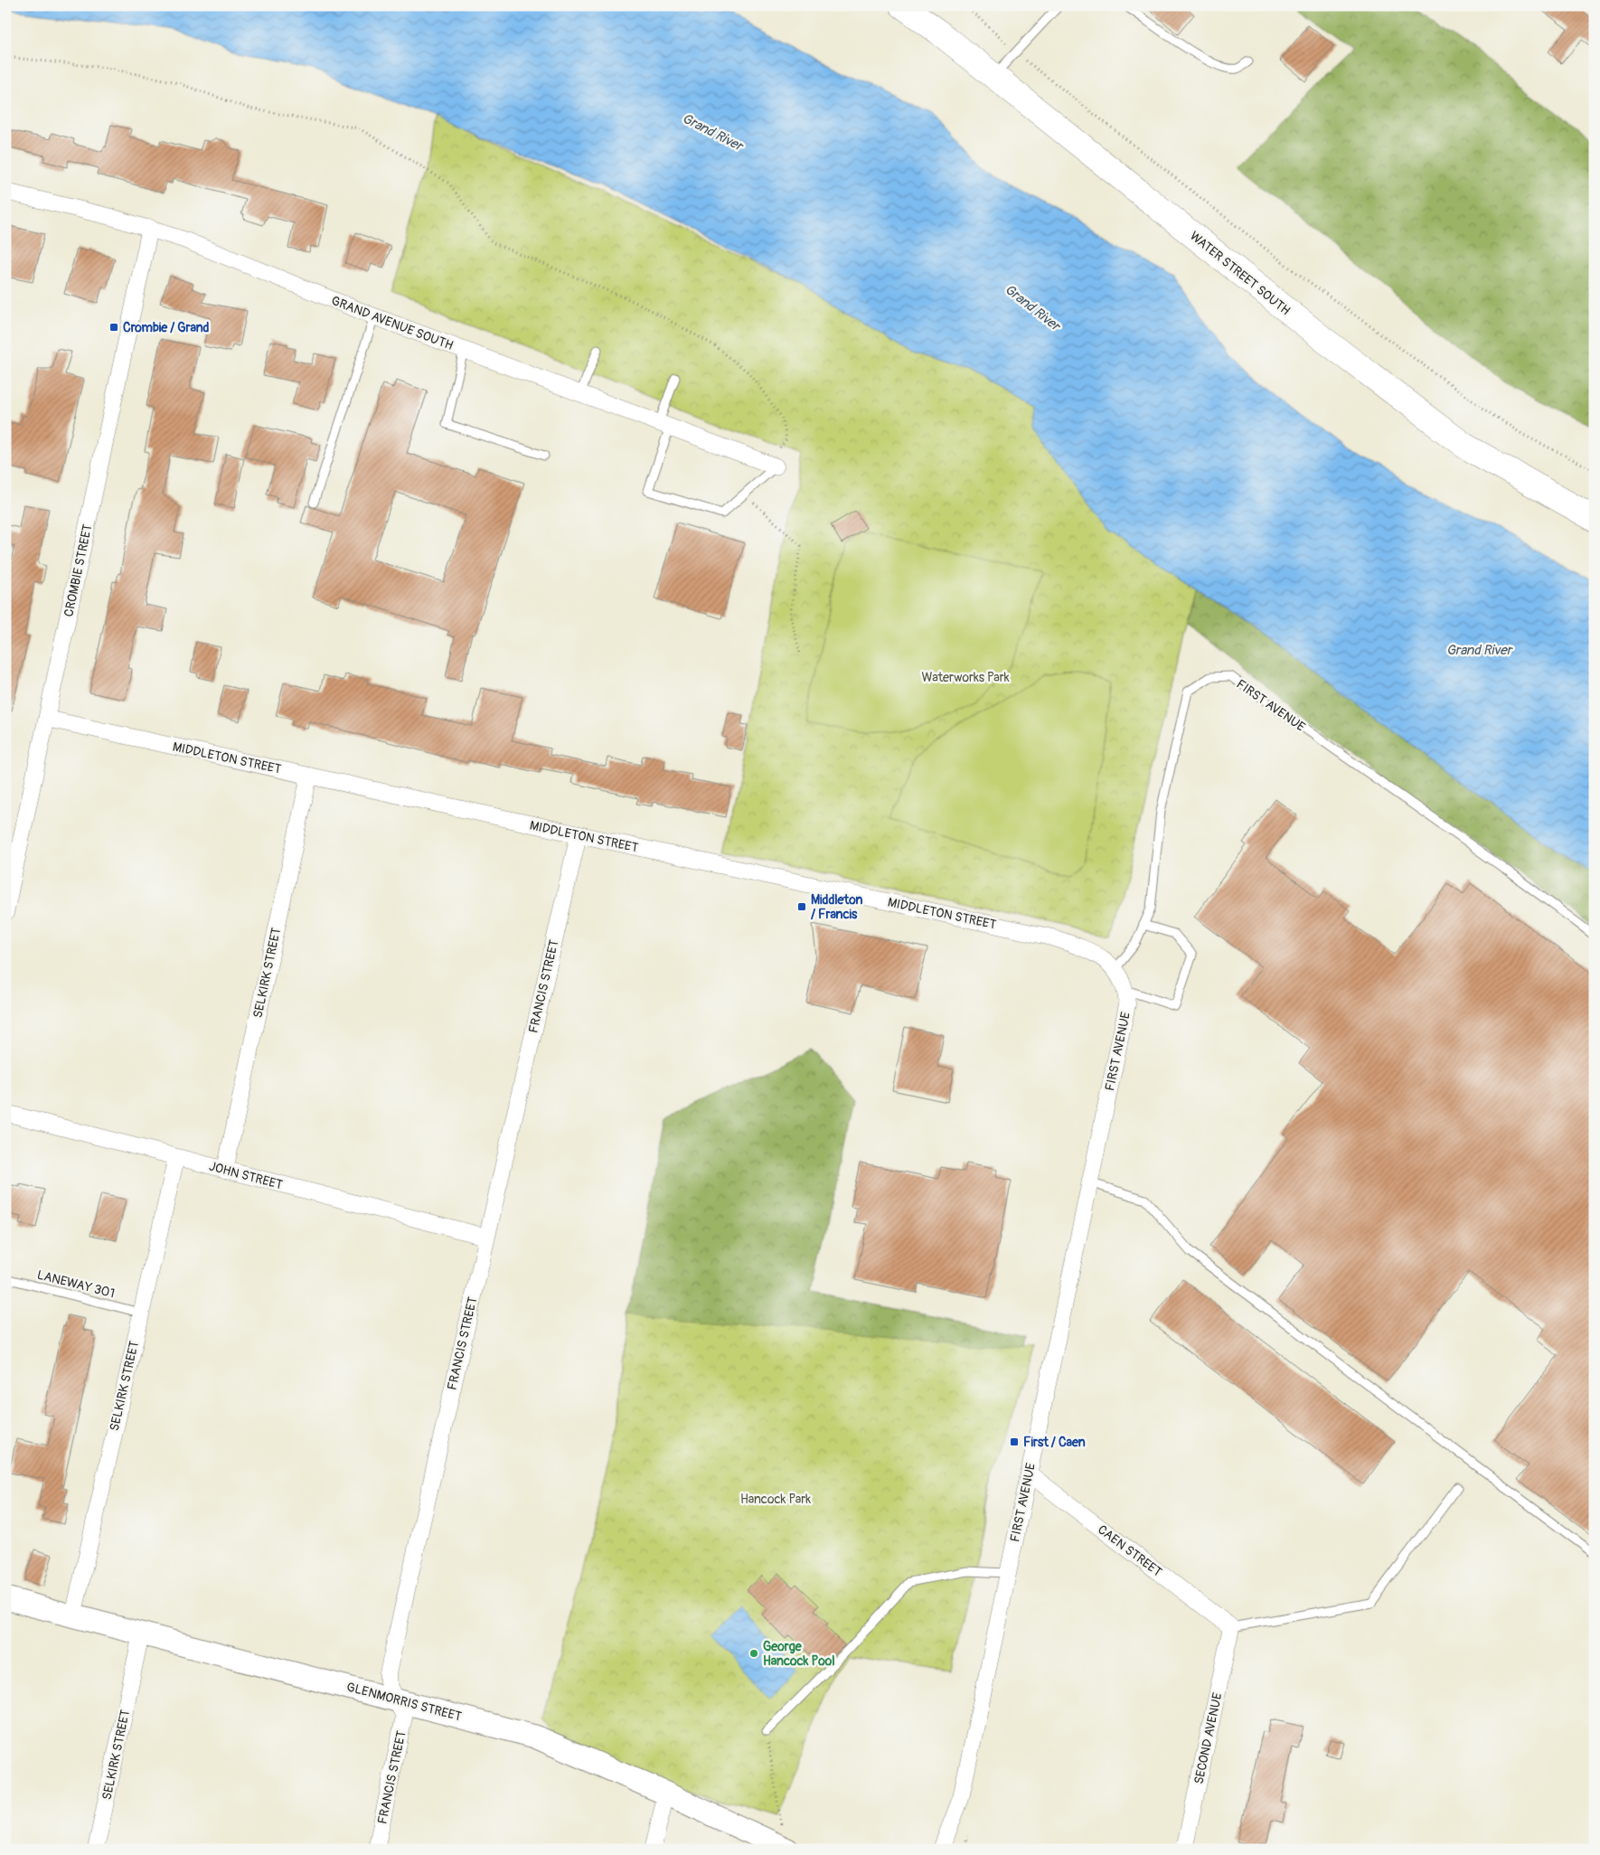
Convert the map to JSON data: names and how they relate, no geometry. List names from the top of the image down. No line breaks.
{"streets":{"main road":["WATER STREET SOUTH"],"street":["GRAND AVENUE SOUTH","CROMBIE STREET","FIRST AVENUE","MIDDLETON STREET","SELKIRK STREET","FRANCIS STREET","JOHN STREET","CAEN STREET","GLENMORRIS STREET","SECOND AVENUE"],"lane":["LANEWAY 301"]},"crossings":[["GRAND AVENUE SOUTH","CROMBIE STREET"],["CROMBIE STREET","MIDDLETON STREET"],["FIRST AVENUE","MIDDLETON STREET"],["FIRST AVENUE","CAEN STREET"],["MIDDLETON STREET","SELKIRK STREET"],["MIDDLETON STREET","FRANCIS STREET"],["SELKIRK STREET","JOHN STREET"],["SELKIRK STREET","LANEWAY 301"],["SELKIRK STREET","GLENMORRIS STREET"],["FRANCIS STREET","JOHN STREET"],["FRANCIS STREET","GLENMORRIS STREET"],["CAEN STREET","SECOND AVENUE"]],"water":["Grand River"],"parks":["Waterworks Park","Hancock Park"],"places":{"transit":["Crombie / Grand","Middleton / Francis","First / Caen"],"other":["George Hancock Pool"]}}
